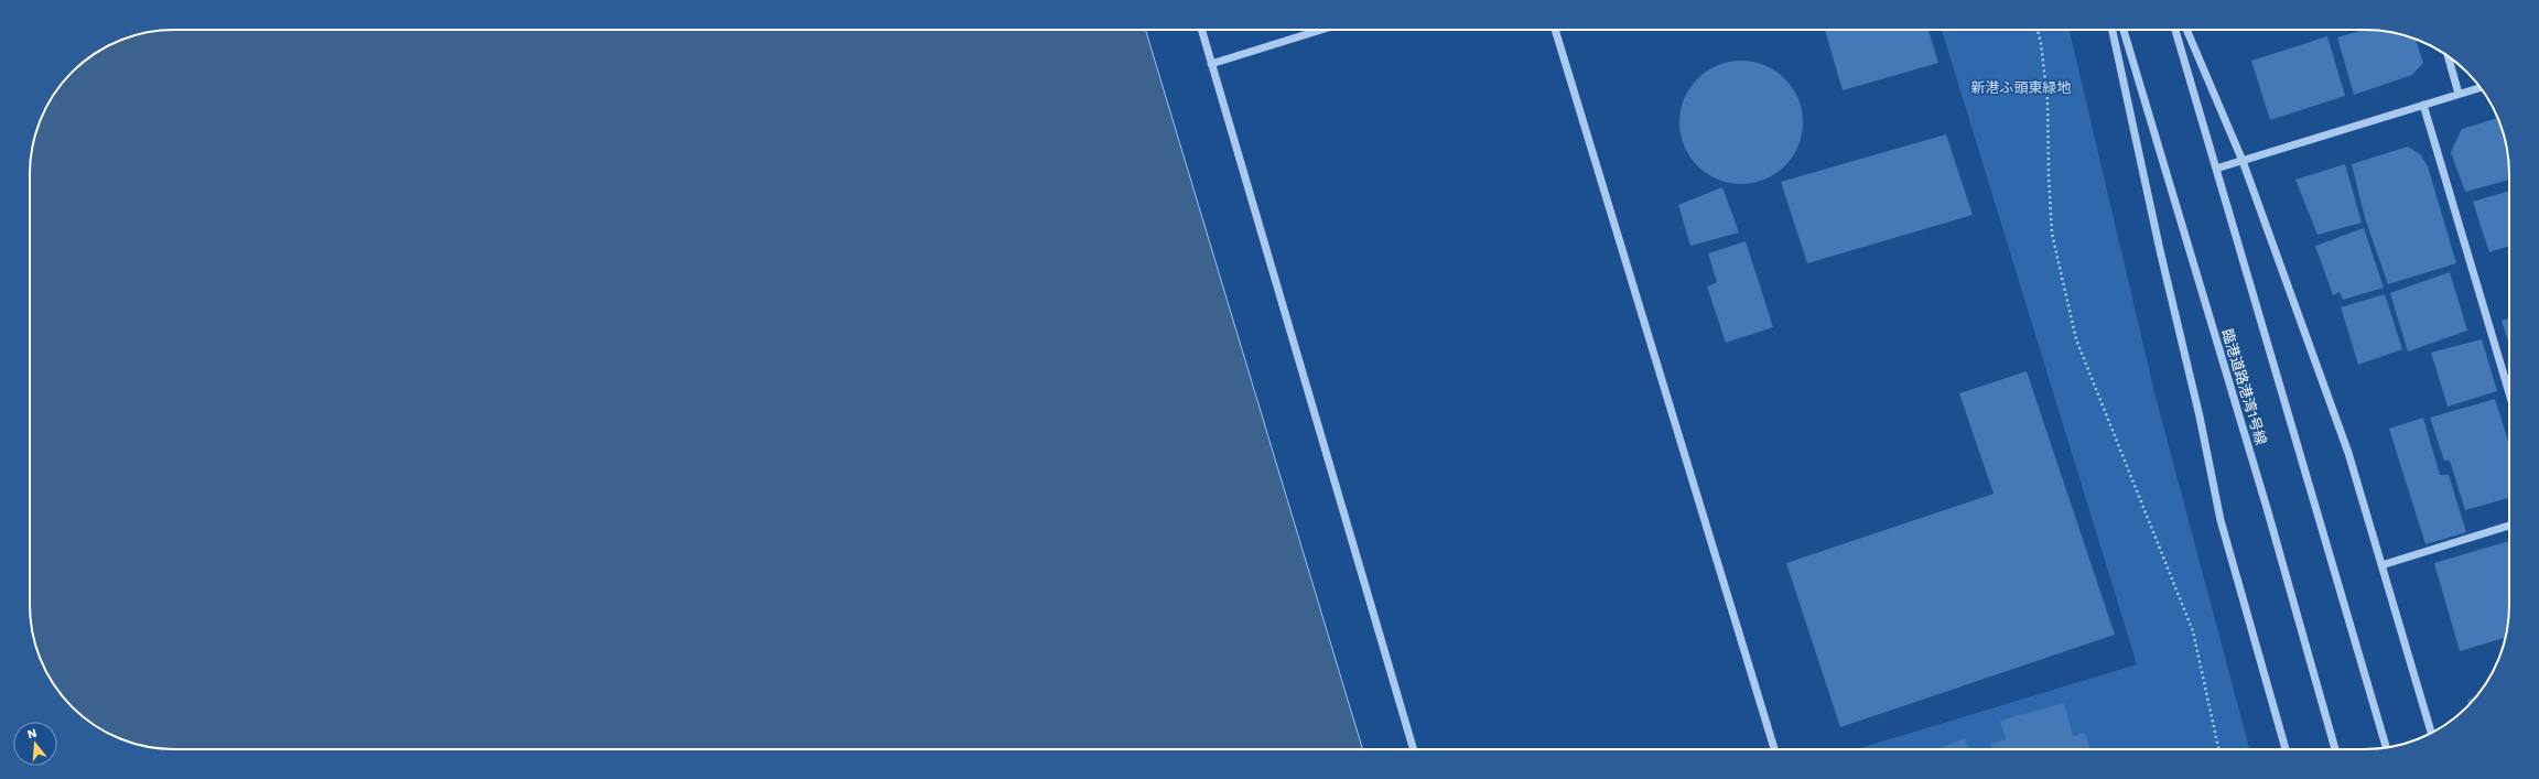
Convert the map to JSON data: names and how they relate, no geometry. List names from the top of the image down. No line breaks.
{"streets":{"street":["臨港道路港湾1号線"]},"parks":["新港ふ頭東緑地"],"north":"top"}
